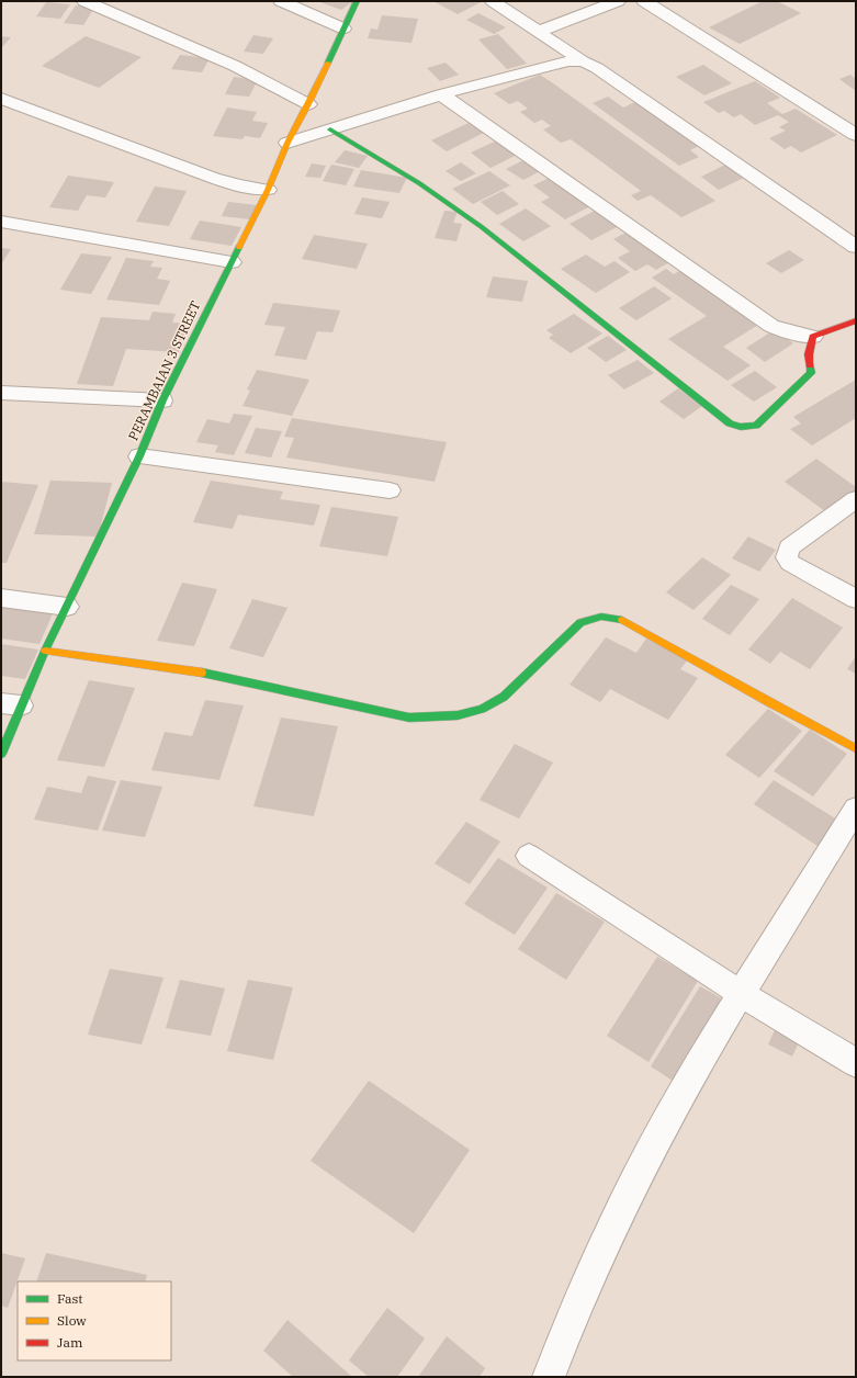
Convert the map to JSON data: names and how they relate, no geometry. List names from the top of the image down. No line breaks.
{"streets":{"street":["PERAMBAIAN 3 STREET"]},"legend":["Fast","Slow","Jam"]}
